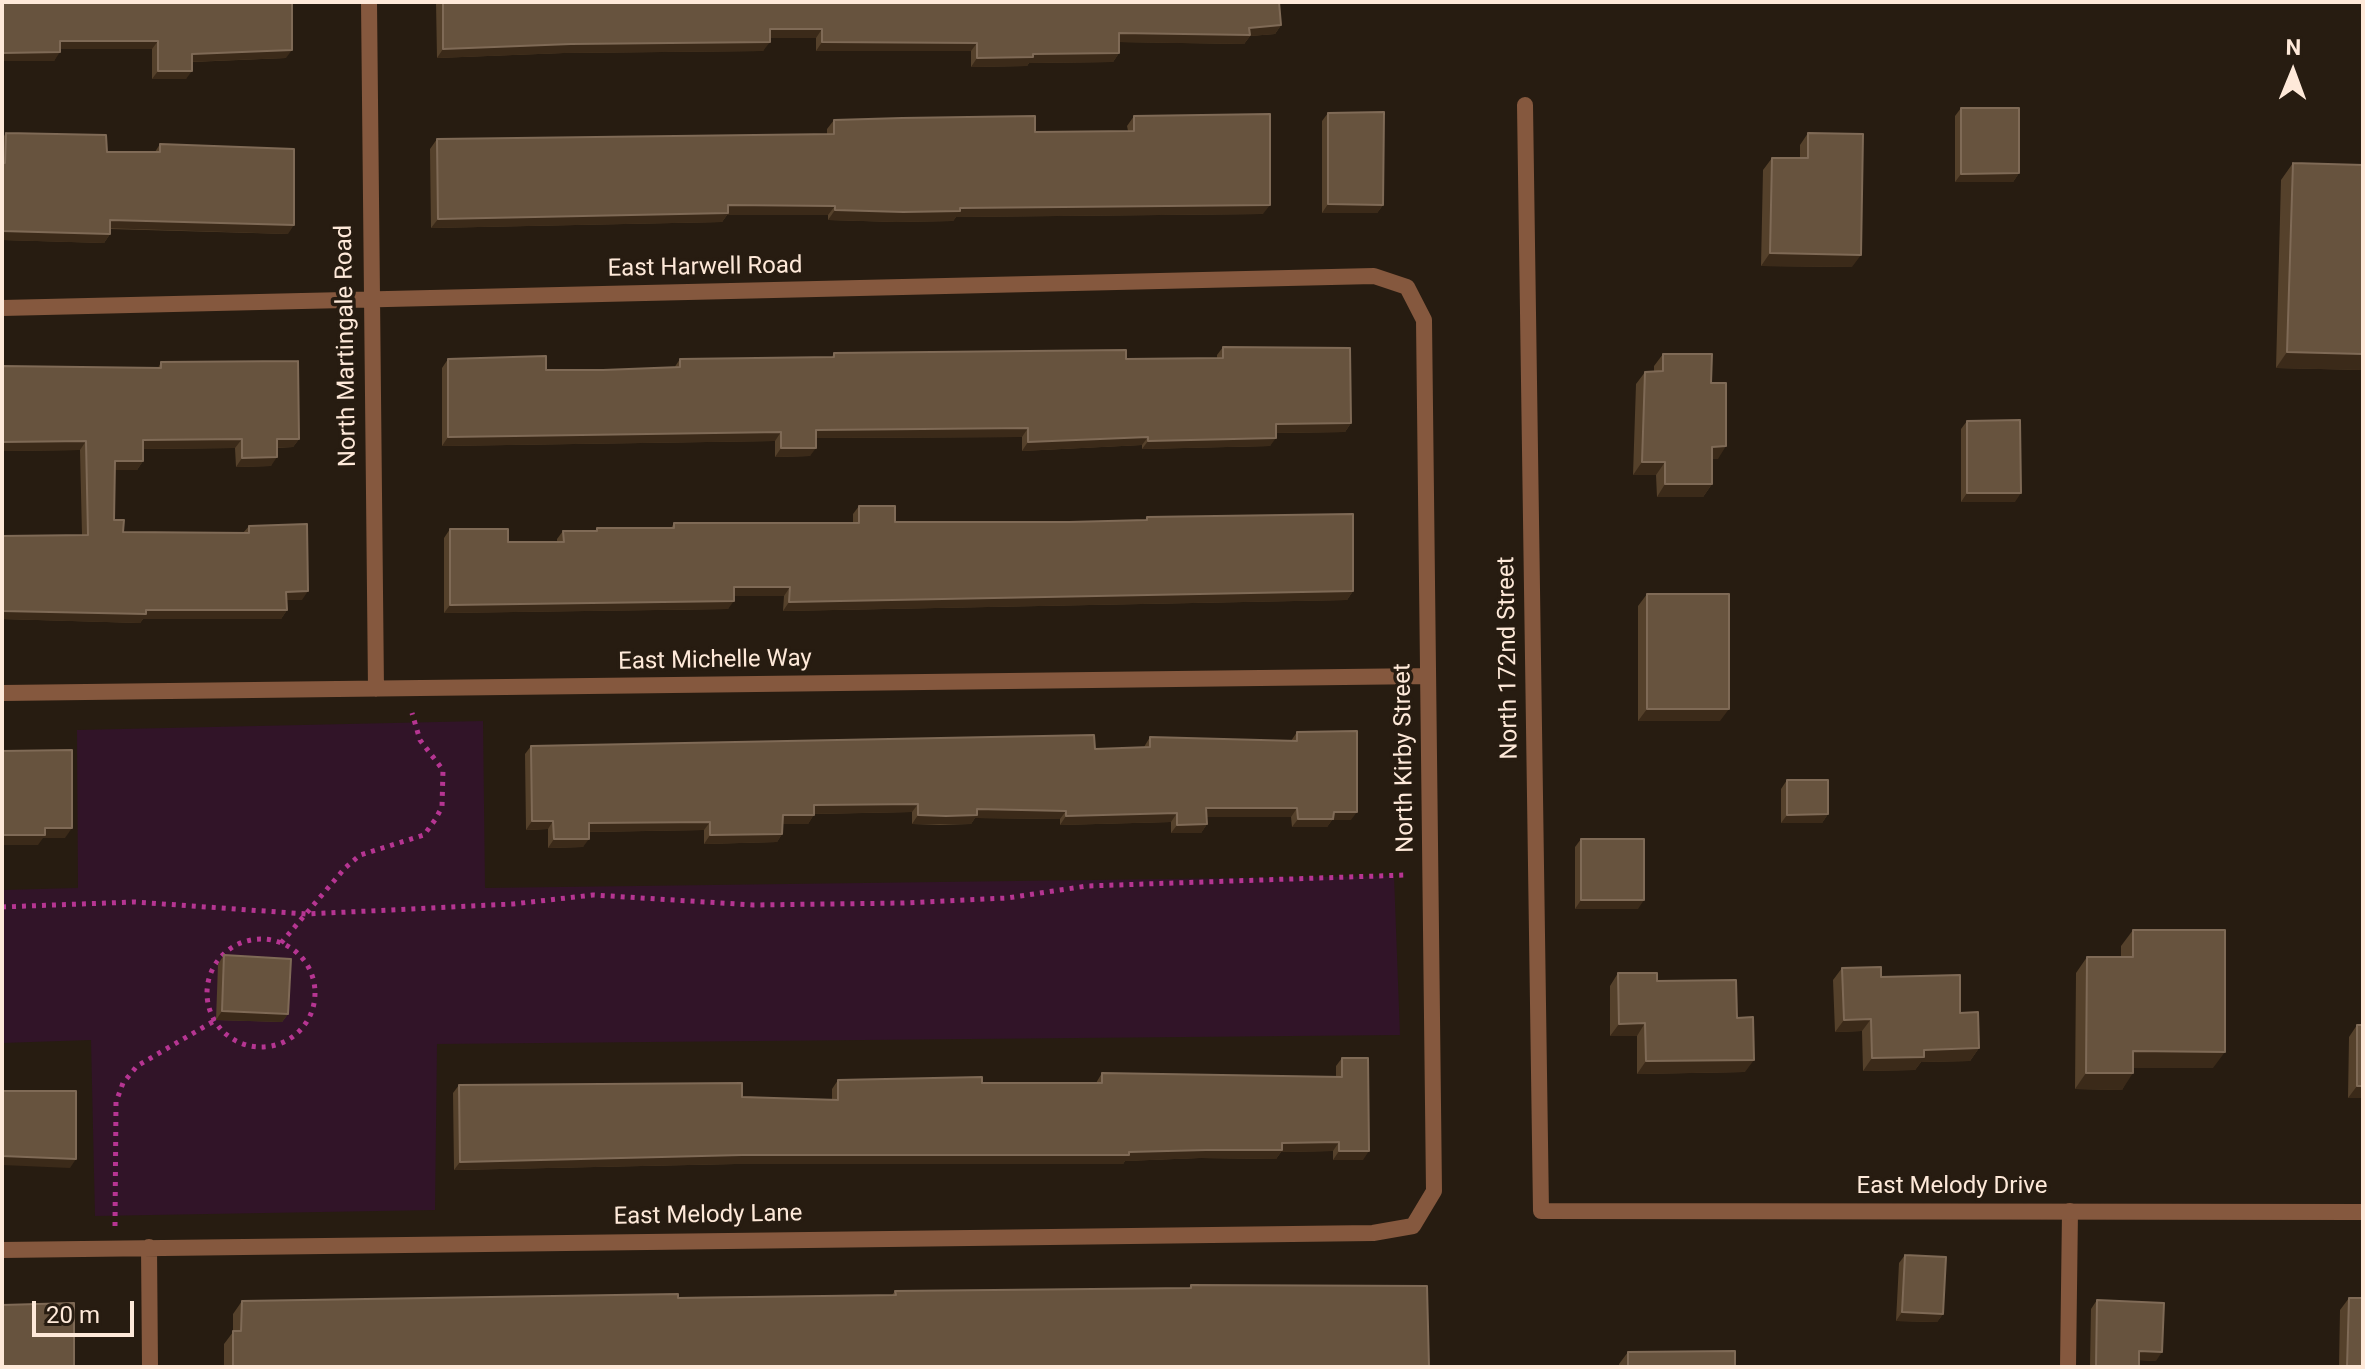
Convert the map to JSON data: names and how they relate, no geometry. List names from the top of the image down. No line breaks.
{"streets":{"street":["East Harwell Road","North Martingale Road","North 172nd Street","East Michelle Way","North Kirby Street","East Melody Drive","East Melody Lane"]},"crossings":[["East Harwell Road","North Martingale Road"],["East Harwell Road","North Kirby Street"],["North Martingale Road","East Michelle Way"],["North 172nd Street","East Melody Drive"],["East Michelle Way","North Kirby Street"],["North Kirby Street","East Melody Lane"]],"scale_bar":"20 m","north":"top"}
